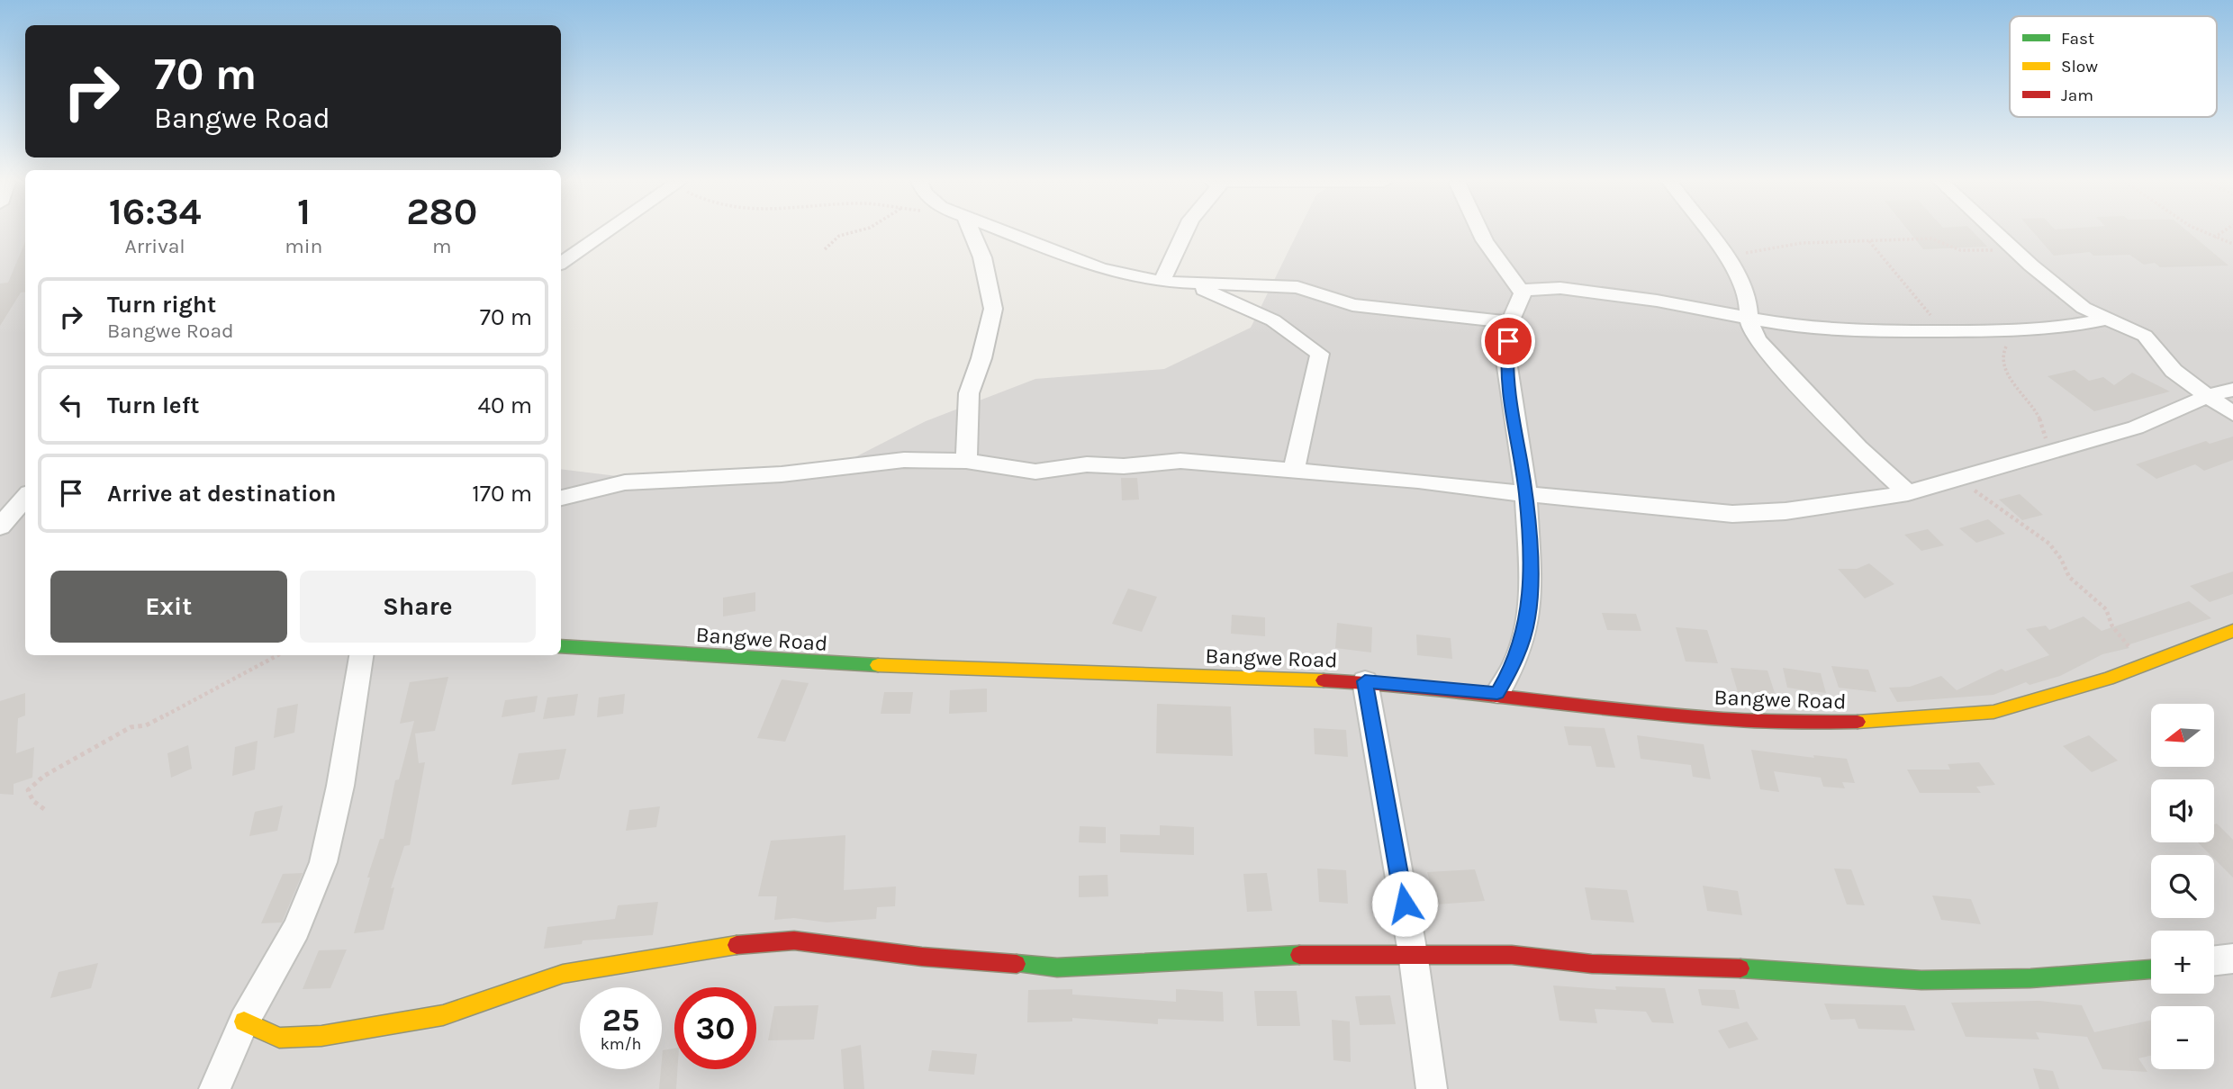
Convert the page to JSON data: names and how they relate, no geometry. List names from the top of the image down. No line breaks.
{"streets":{"street":["Bangwe Road"]},"legend":["Fast","Slow","Jam"],"north":"left","page":{"turn":["70 m","Bangwe Road"],"eta":["16:34","Arrival","1","min","280","m"],"list":[{"name":"Turn right","note":"Bangwe Road","value":"70 m"},{"name":"Turn left","value":"40 m"},{"name":"Arrive at destination","value":"170 m"}],"buttons":["Exit","Share"],"map_buttons":["+","−"],"speed":"25 km/h","limit":"30"}}
